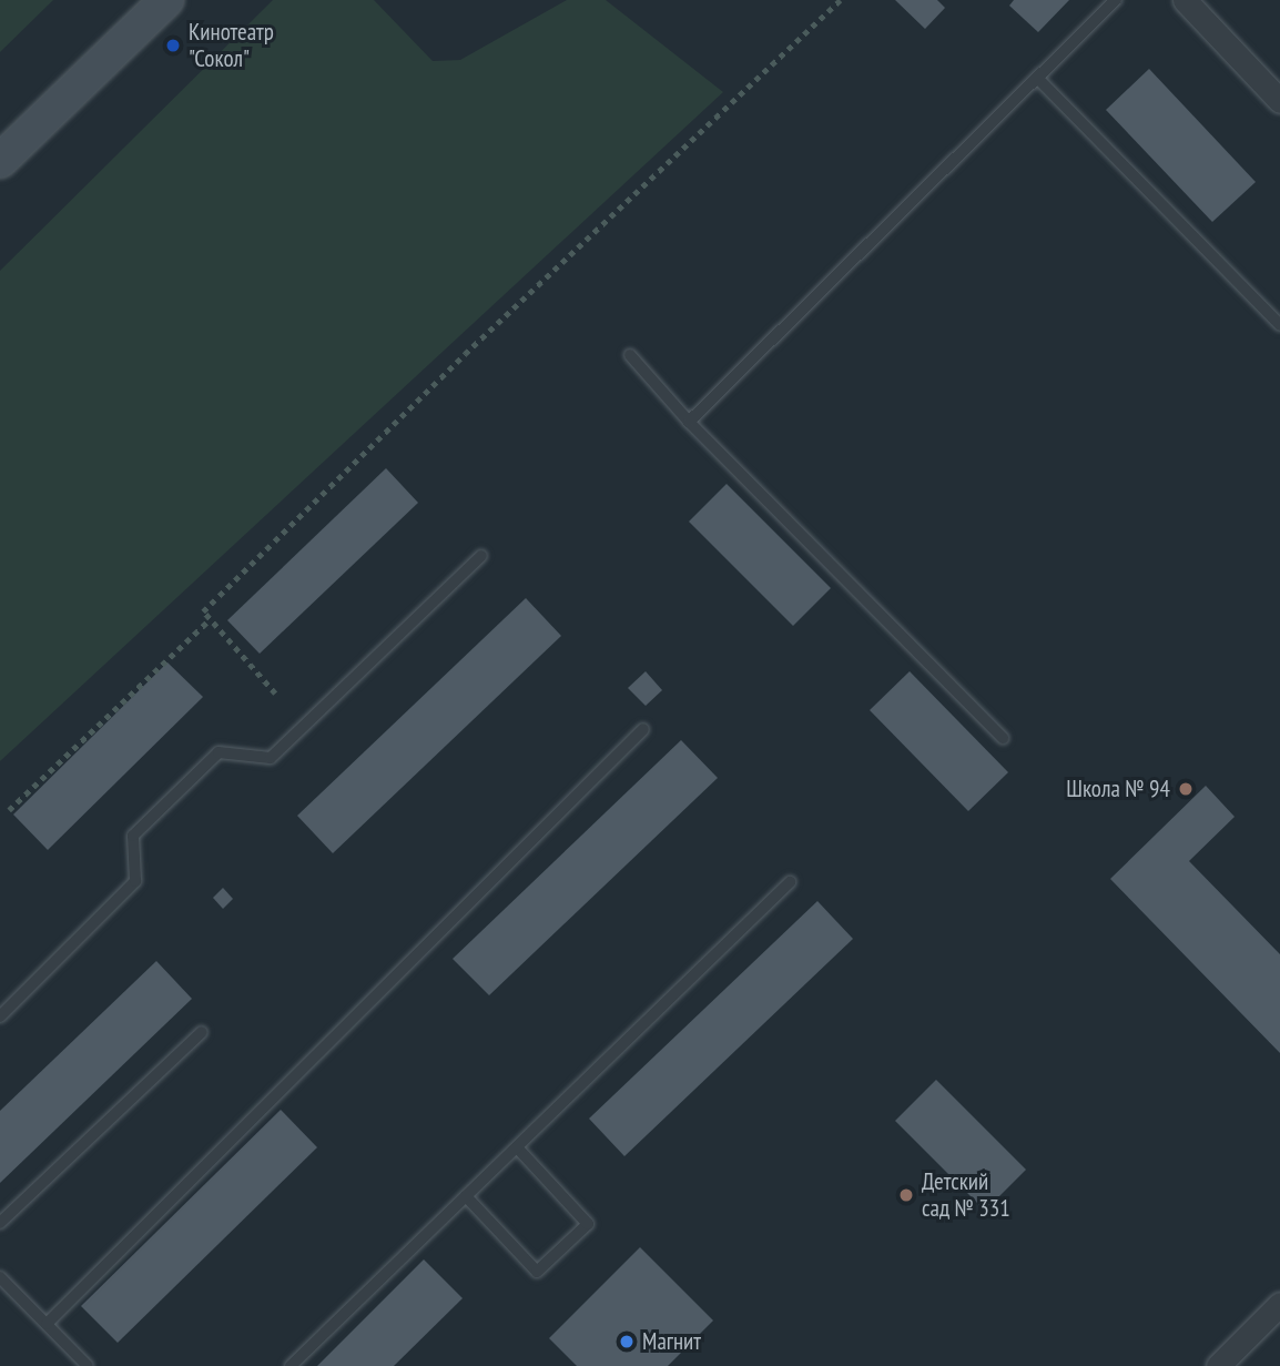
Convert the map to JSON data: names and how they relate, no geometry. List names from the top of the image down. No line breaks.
{"places":["Кинотеатр \"Сокол\"","Школа № 94","Детский сад № 331","Магнит"]}
